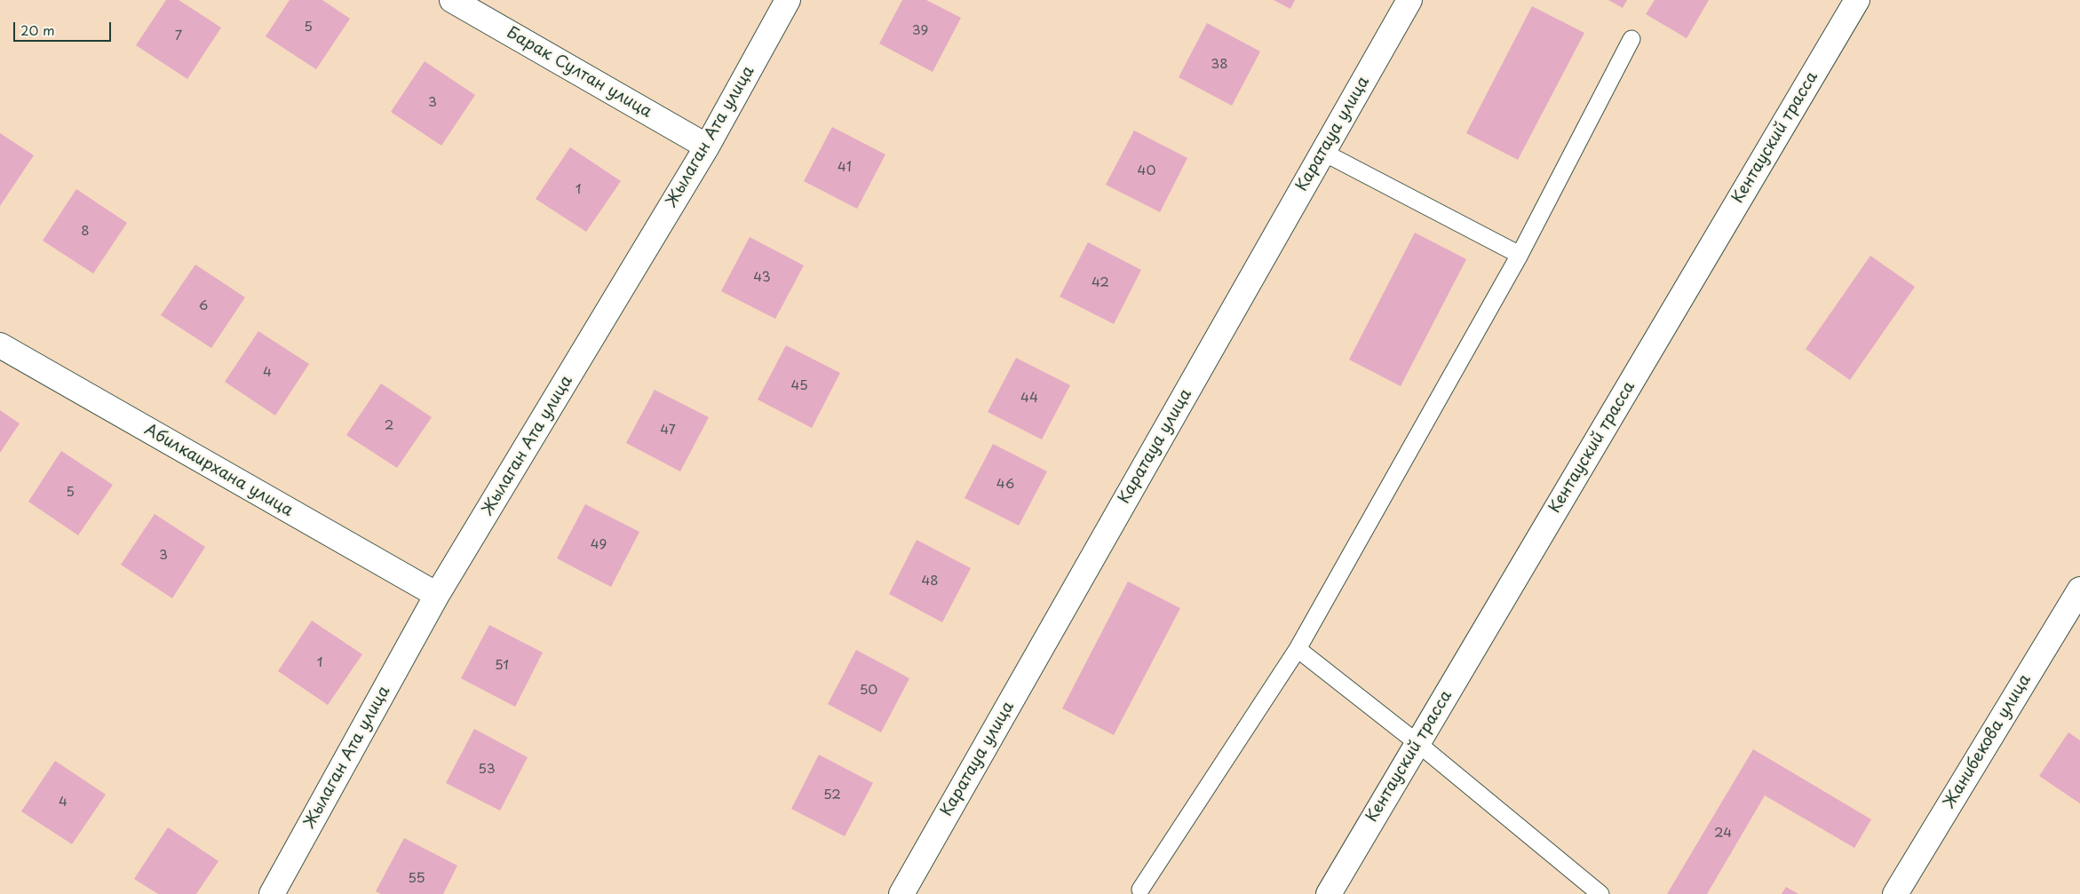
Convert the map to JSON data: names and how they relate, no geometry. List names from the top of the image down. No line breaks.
{"streets":{"street":["Барак Султан улица","Каратауа улица","Жылаган Ата улица","Кентауский трасса","Абилкаирхана улица","Жанибекова улица"]},"crossings":[["Барак Султан улица","Жылаган Ата улица"],["Жылаган Ата улица","Абилкаирхана улица"]],"house_numbers":["5","39","7","38","3","41","40","1","8","43","42","6","4","45","44","2","47","46","5","49","3","48","1","51","50","53","52","4","24","55"],"scale_bar":"20 m"}
